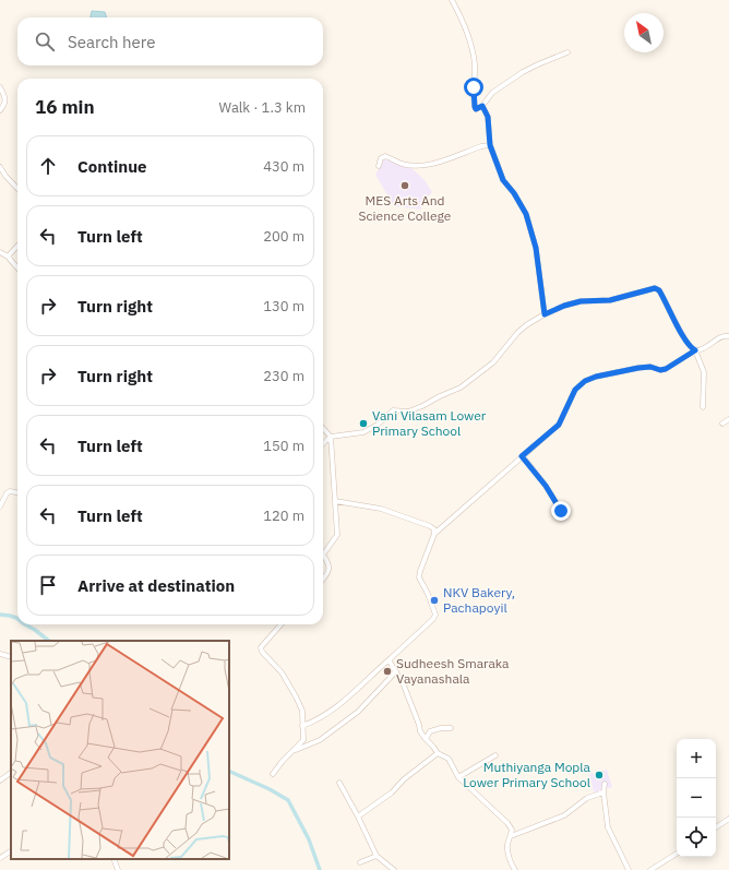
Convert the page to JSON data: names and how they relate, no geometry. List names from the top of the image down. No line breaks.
{"places":["MES Arts And Science College","Vani Vilasam Lower Primary School","NKV Bakery, Pachapoyil","Sudheesh Smaraka Vayanashala","Muthiyanga Mopla Lower Primary School"],"north":"top left","page":{"search":"Search here","heading":["16 min","Walk · 1.3 km"],"list":[["Continue","430 m"],["Turn left","200 m"],["Turn right","130 m"],["Turn right","230 m"],["Turn left","150 m"],["Turn left","120 m"],"Arrive at destination"],"map_buttons":["+","−"]}}
